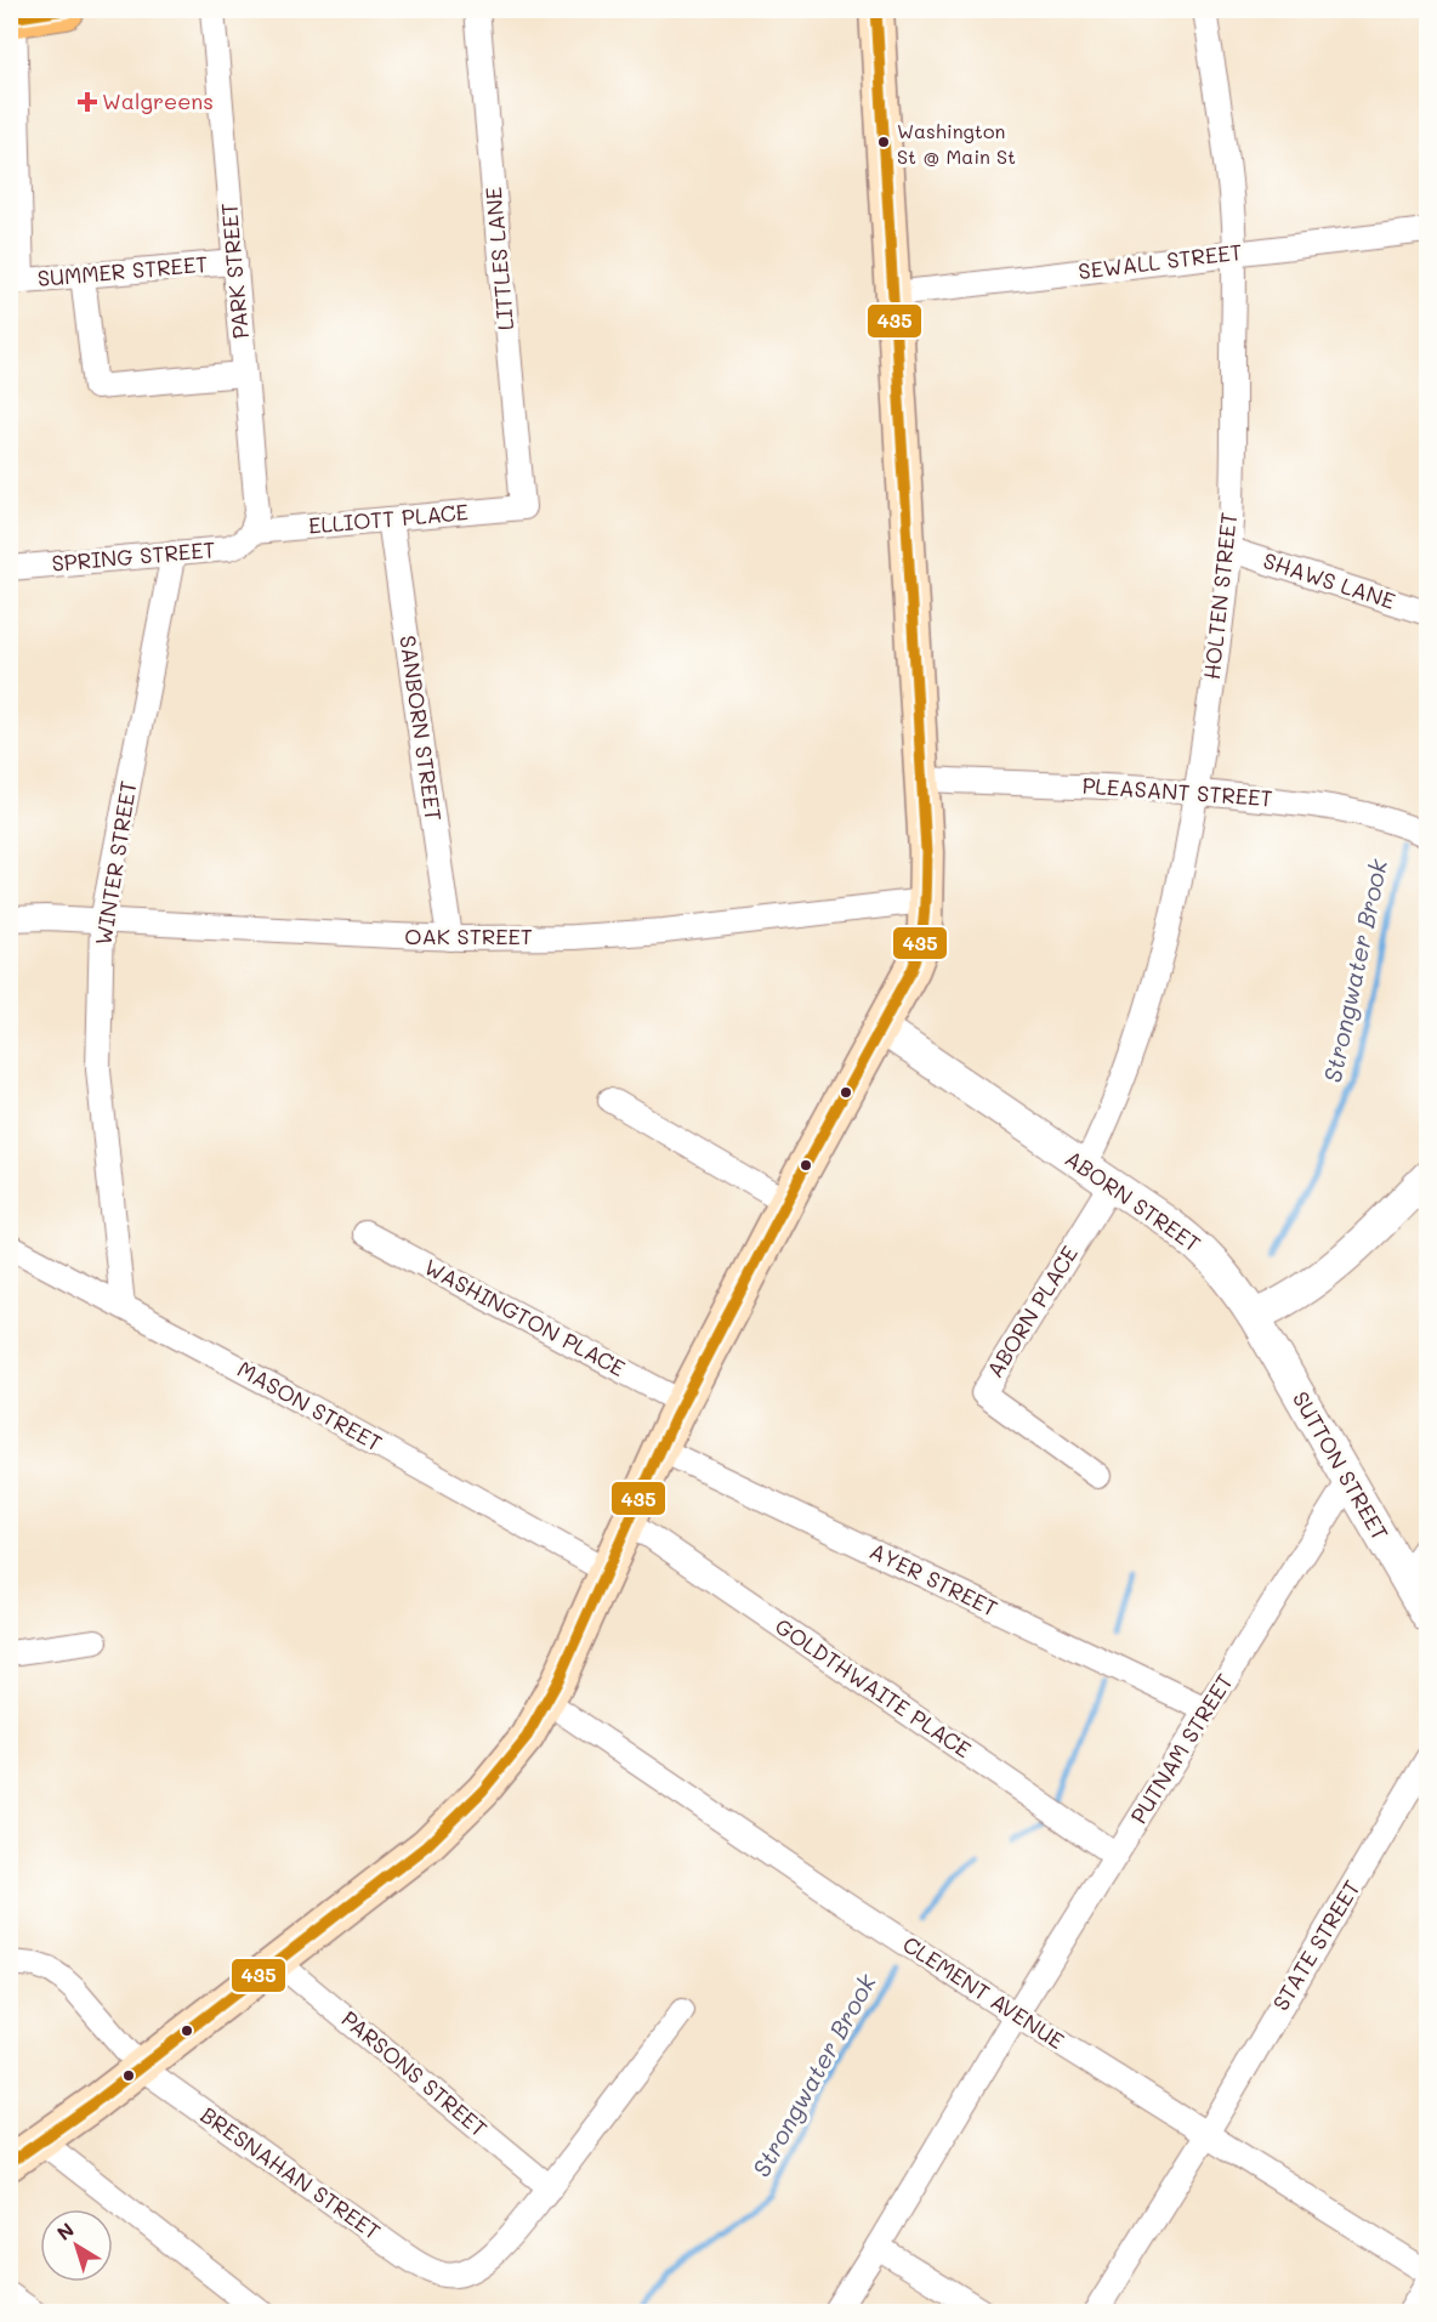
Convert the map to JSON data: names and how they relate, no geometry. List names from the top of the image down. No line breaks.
{"streets":{"street":["LITTLES LANE","SEWALL STREET","PARK STREET","SUMMER STREET","ELLIOTT PLACE","SPRING STREET","SHAWS LANE","HOLTEN STREET","SANBORN STREET","PLEASANT STREET","WINTER STREET","OAK STREET","ABORN STREET","ABORN PLACE","WASHINGTON PLACE","MASON STREET","SUTTON STREET","AYER STREET","GOLDTHWAITE PLACE","PUTNAM STREET","STATE STREET","CLEMENT AVENUE","PARSONS STREET","BRESNAHAN STREET"]},"crossings":[["LITTLES LANE","ELLIOTT PLACE"],["SEWALL STREET","HOLTEN STREET"],["PARK STREET","SUMMER STREET"],["PARK STREET","ELLIOTT PLACE"],["PARK STREET","SPRING STREET"],["ELLIOTT PLACE","SPRING STREET"],["ELLIOTT PLACE","SANBORN STREET"],["SPRING STREET","WINTER STREET"],["SHAWS LANE","HOLTEN STREET"],["HOLTEN STREET","PLEASANT STREET"],["HOLTEN STREET","ABORN STREET"],["SANBORN STREET","OAK STREET"],["WINTER STREET","OAK STREET"],["WINTER STREET","MASON STREET"],["ABORN STREET","ABORN PLACE"],["ABORN STREET","SUTTON STREET"],["SUTTON STREET","PUTNAM STREET"],["AYER STREET","PUTNAM STREET"],["GOLDTHWAITE PLACE","PUTNAM STREET"],["PUTNAM STREET","CLEMENT AVENUE"],["STATE STREET","CLEMENT AVENUE"],["PARSONS STREET","BRESNAHAN STREET"]],"water":["Strongwater Brook"],"places":{"health":["Walgreens"],"other":["Washington St @ Main St"]},"lines":["transit line 435"],"north":"top left"}
